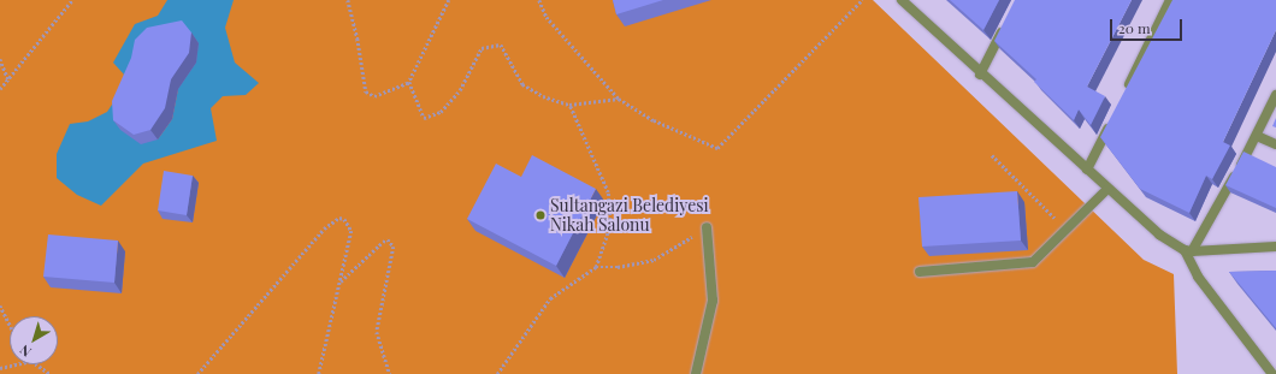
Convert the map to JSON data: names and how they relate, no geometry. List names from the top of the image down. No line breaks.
{"places":["Sultangazi Belediyesi Nikah Salonu"],"scale_bar":"20 m","north":"bottom left"}
